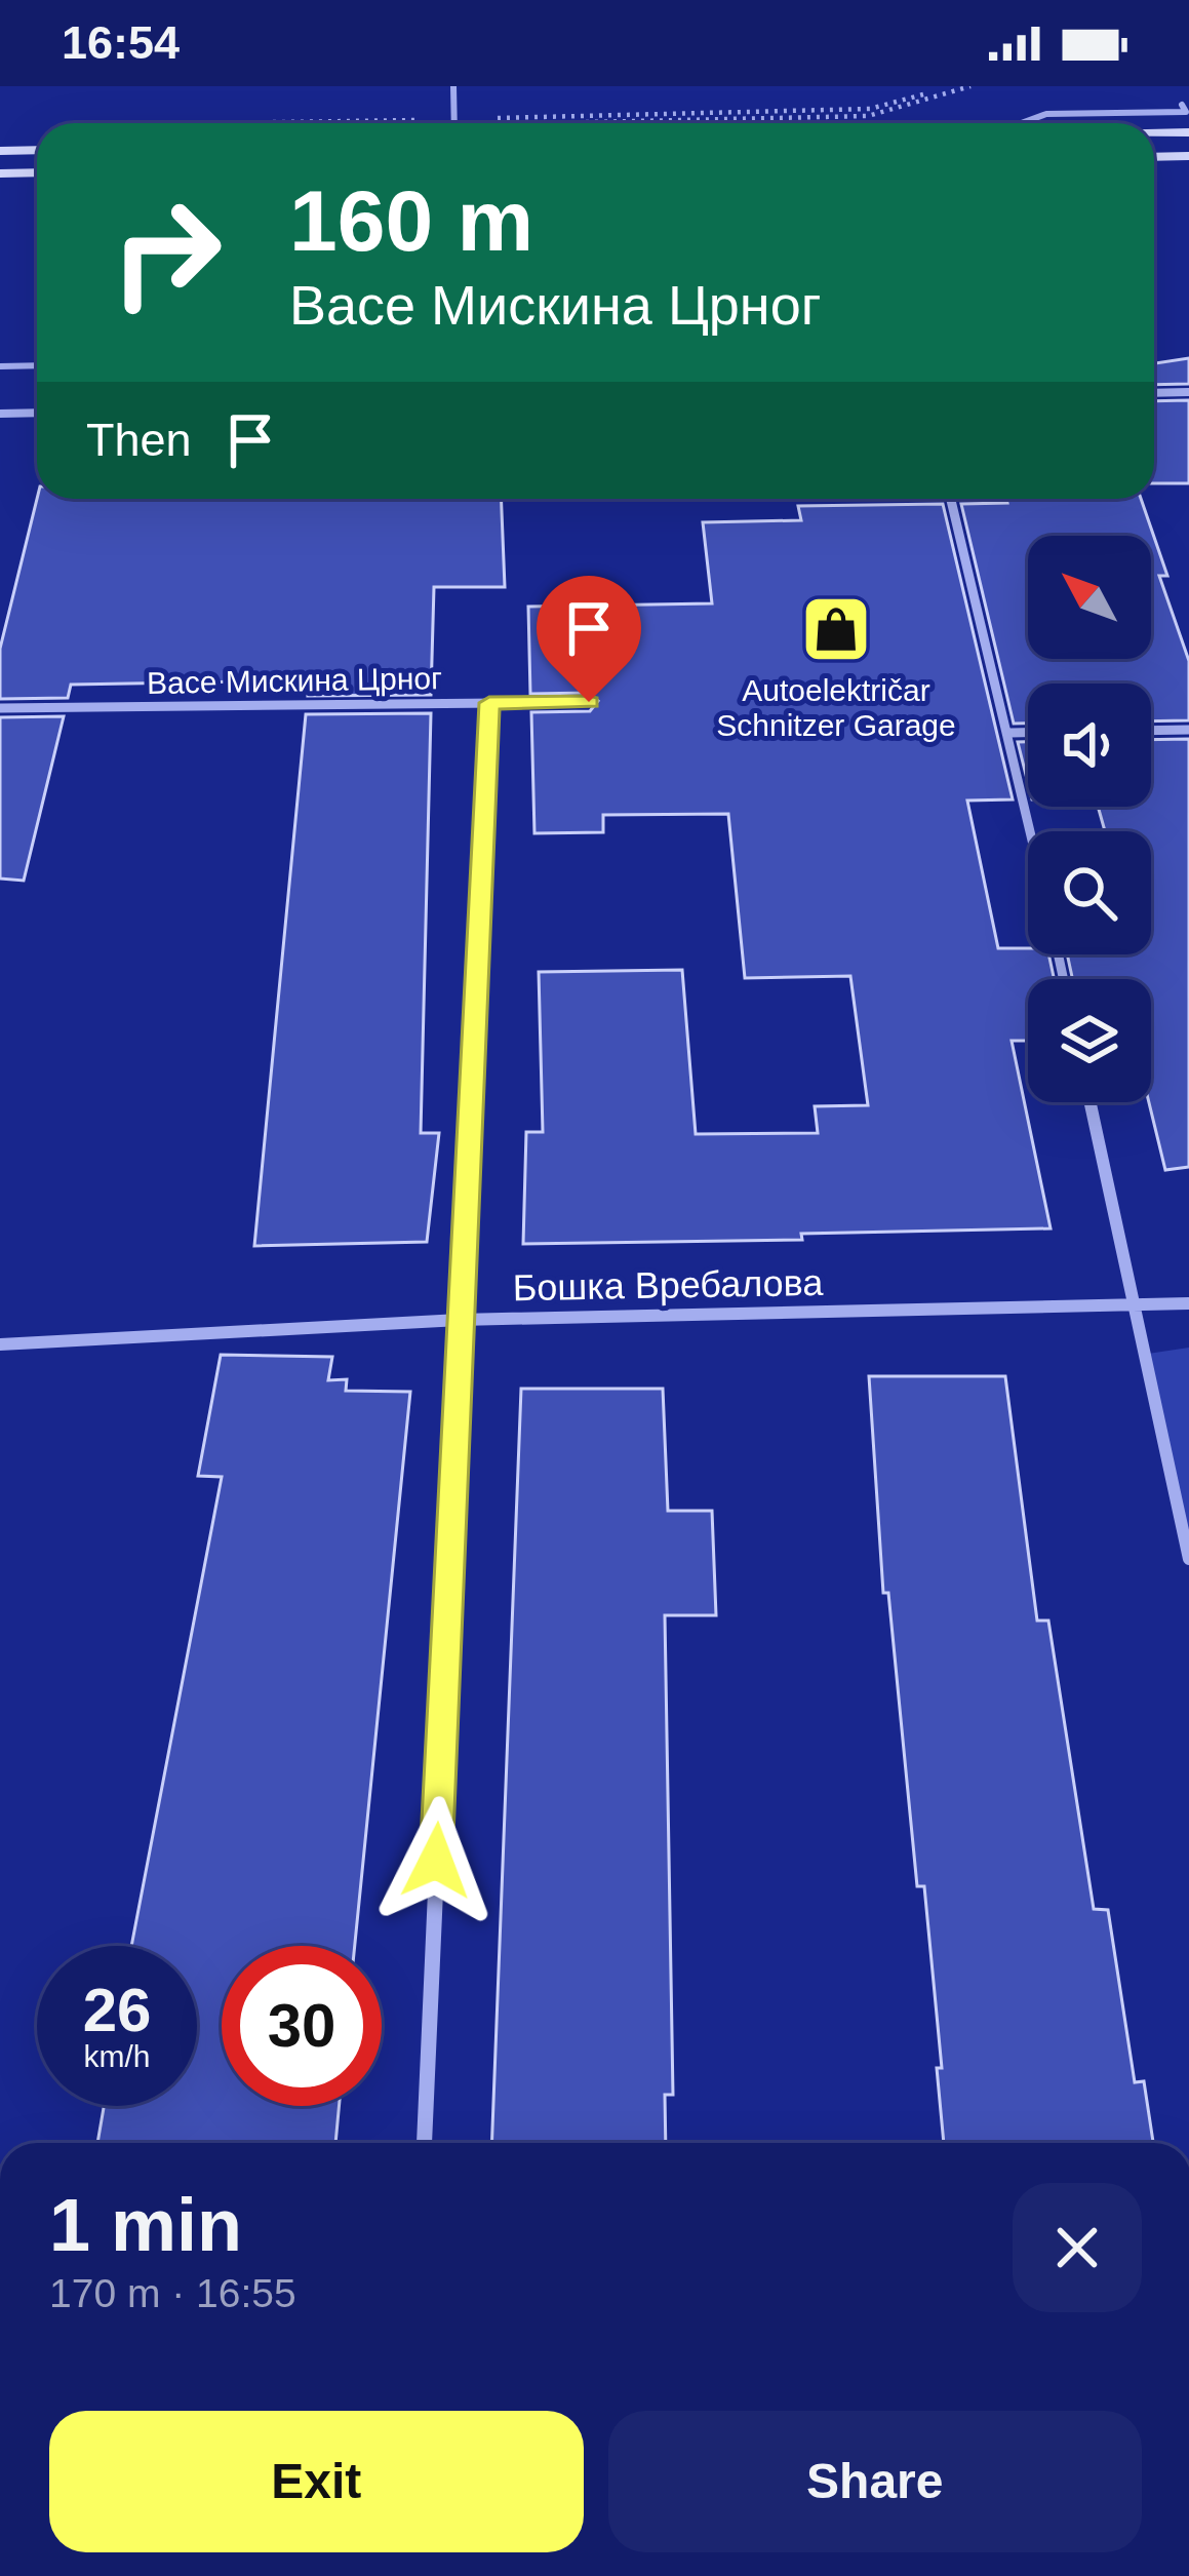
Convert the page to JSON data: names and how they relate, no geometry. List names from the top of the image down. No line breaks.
{"streets":{"street":["Васе Мискина Црног","Бошка Вребалова"]},"places":{"shop":["Autoelektričar Schnitzer Garage"]},"north":"top left","page":{"status":"16:54","turn":["160 m","Васе Мискина Црног"],"then":"Then","speed":"26 km/h","limit":"30","heading":["1 min","170 m · 16:55"],"buttons":["Exit","Share"]}}
